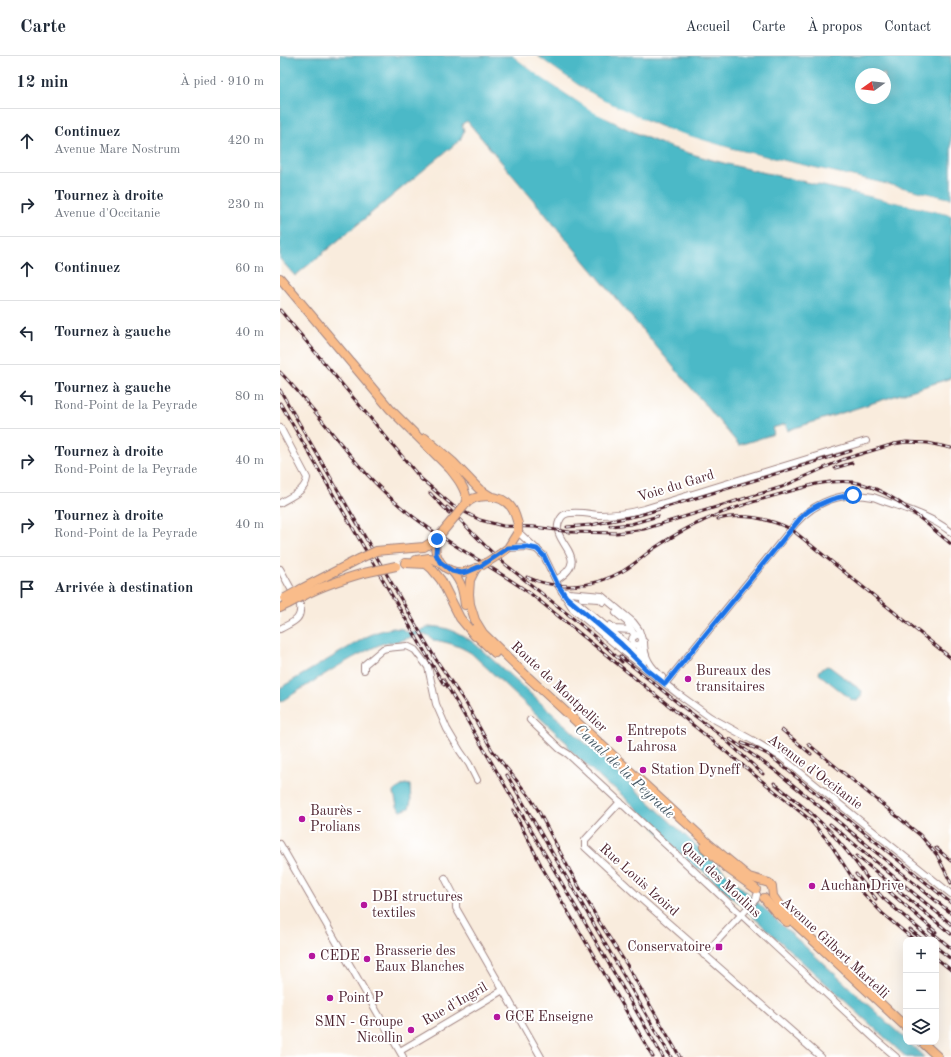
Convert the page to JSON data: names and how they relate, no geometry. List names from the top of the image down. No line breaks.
{"streets":{"main road":["Route de Montpellier","Avenue Gilbert Martelli"],"street":["Voie du Gard","Avenue d'Occitanie","Rue Louis Izoird","Quai des Moulins","Rue d'Ingril"]},"crossings":[["Route de Montpellier","Avenue Gilbert Martelli"],["Rue Louis Izoird","Quai des Moulins"]],"water":["Canal de la Peyrade"],"places":{"other":["Bureaux des transitaires","Entrepots Lahrosa","Station Dyneff","Baurès - Prolians","Auchan Drive","DBI structures textiles","CEDE","Brasserie des Eaux Blanches","Point P","GCE Enseigne","SMN - Groupe Nicollin"],"transit":["Conservatoire"]},"north":"left","page":{"header":"Carte","nav":["Accueil","Carte","À propos","Contact"],"heading":["12 min","À pied · 910 m"],"list":[["Continuez","Avenue Mare Nostrum","420 m"],["Tournez à droite","Avenue d'Occitanie","230 m"],["Continuez","60 m"],["Tournez à gauche","40 m"],["Tournez à gauche","Rond-Point de la Peyrade","80 m"],["Tournez à droite","Rond-Point de la Peyrade","40 m"],["Tournez à droite","Rond-Point de la Peyrade","40 m"],"Arrivée à destination"],"map_buttons":["+","−"]}}
